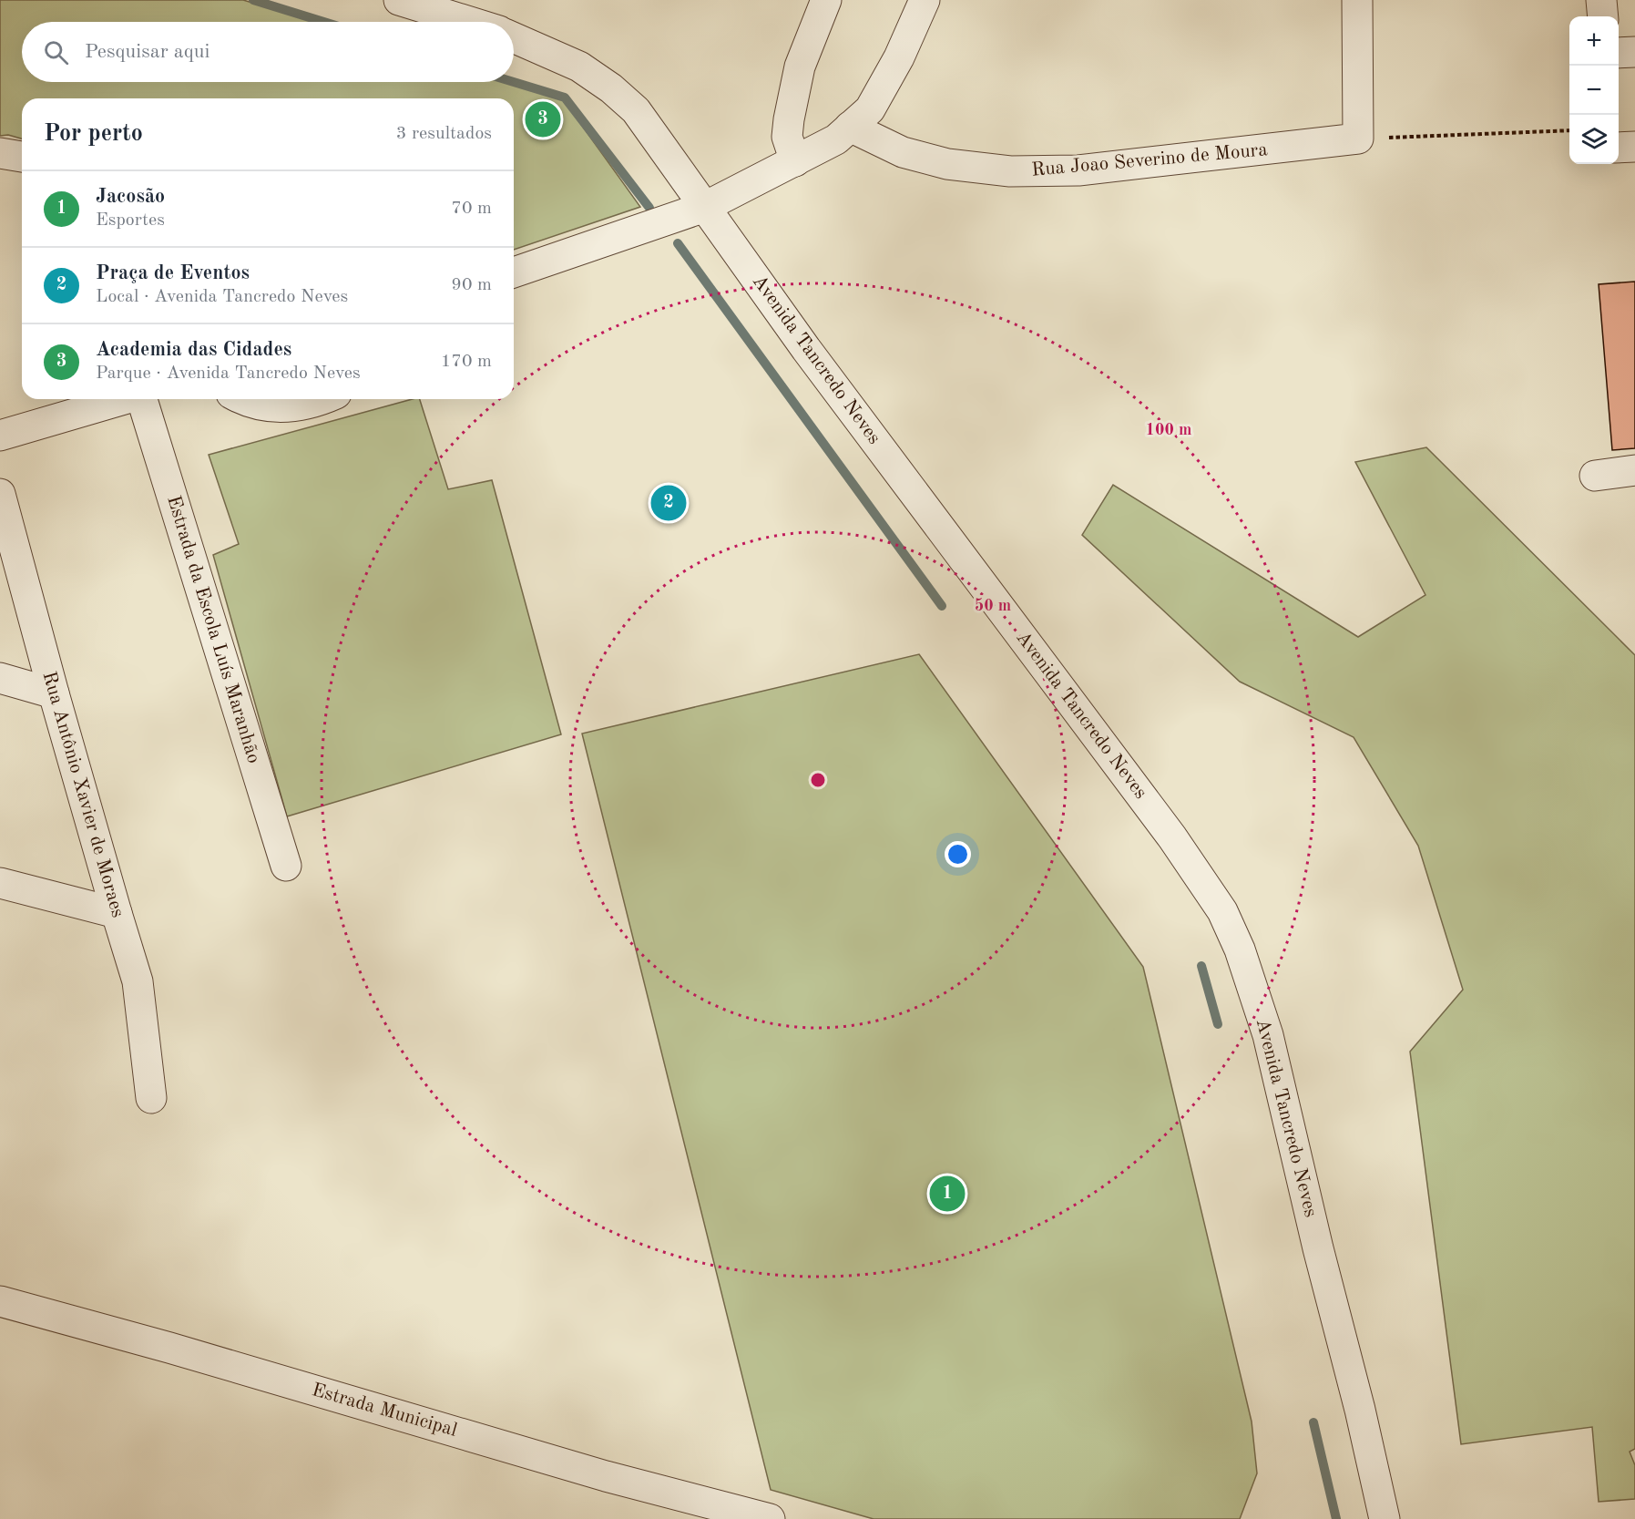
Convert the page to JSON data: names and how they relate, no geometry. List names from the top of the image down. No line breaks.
{"streets":{"street":["Rua Joao Severino de Moura","Avenida Tancredo Neves","Estrada da Escola Luís Maranhão","Rua Antônio Xavier de Moraes","Estrada Municipal"]},"page":{"map_buttons":["+","−"],"search":"Pesquisar aqui","heading":["Por perto","3 resultados"],"pins":["3","2","1"],"list":[{"mark":"1","name":"Jacosão","note":"Esportes","value":"70 m"},{"mark":"2","name":"Praça de Eventos","note":"Local · Avenida Tancredo Neves","value":"90 m"},{"mark":"3","name":"Academia das Cidades","note":"Parque · Avenida Tancredo Neves","value":"170 m"}]},"rings":["100 m","50 m"]}
